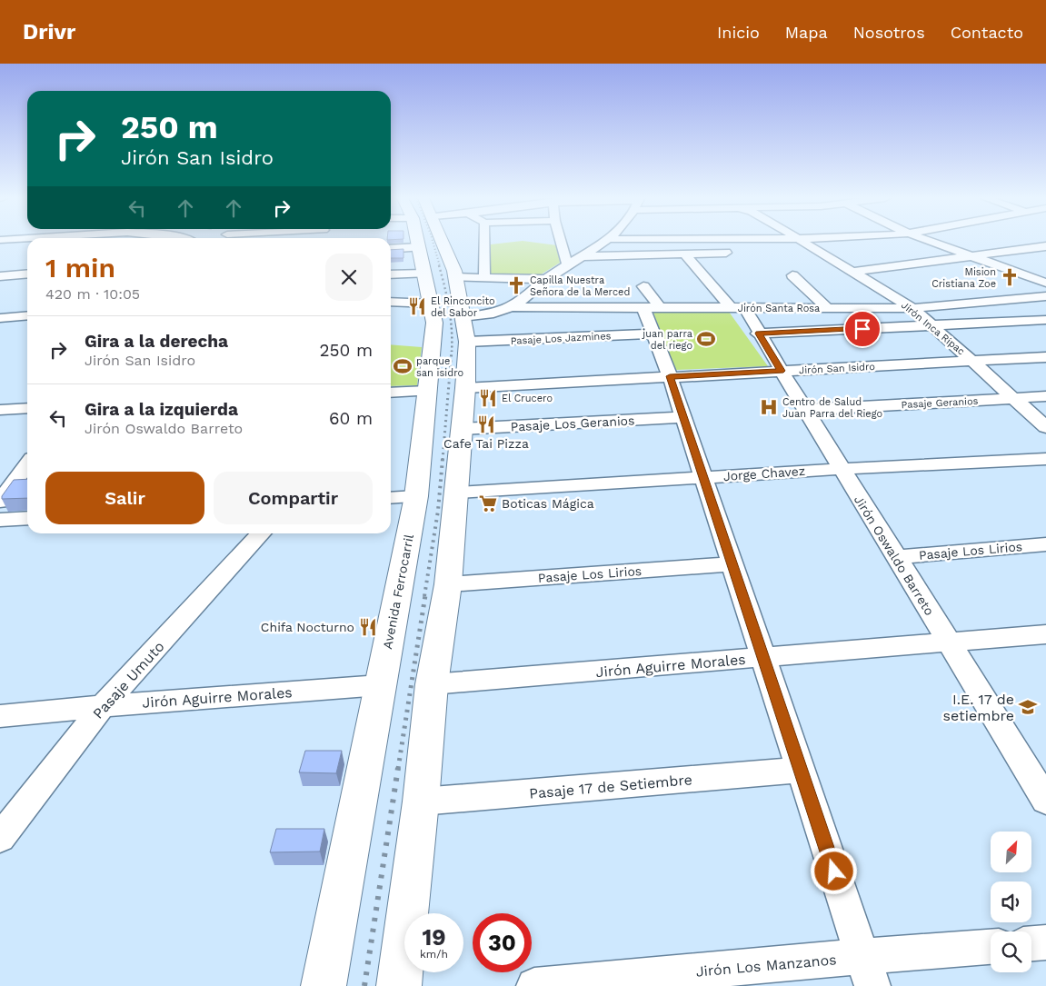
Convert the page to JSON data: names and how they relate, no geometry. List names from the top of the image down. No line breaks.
{"streets":{"main road":["Avenida Ferrocarril"],"street":["Jirón Santa Rosa","Jirón Inca Ripac","Pasaje Los Jazmines","Jirón San Isidro","Pasaje Geranios","Pasaje Los Geranios","Jorge Chavez","Pasaje Los Lirios","Jirón Oswaldo Barreto","Jirón Aguirre Morales","Pasaje Umuto","Pasaje 17 de Setiembre","Jirón Los Manzanos"]},"crossings":[["Jirón Santa Rosa","Jirón Inca Ripac"],["Jirón Santa Rosa","Jirón Oswaldo Barreto"],["Jirón Inca Ripac","Jirón San Isidro"],["Jirón Inca Ripac","Pasaje Geranios"],["Jirón San Isidro","Jirón Oswaldo Barreto"],["Pasaje Geranios","Jirón Oswaldo Barreto"],["Jorge Chavez","Jirón Oswaldo Barreto"],["Pasaje Los Lirios","Jirón Oswaldo Barreto"],["Jirón Oswaldo Barreto","Jirón Aguirre Morales"],["Avenida Ferrocarril","Jirón Aguirre Morales"],["Jirón Aguirre Morales","Pasaje Umuto"]],"places":{"church":["Mision Cristiana Zoe","Capilla Nuestra Señora de la Merced"],"restaurant":["El Rinconcito del Sabor","El Crucero","Cafe Tai Pizza","Chifa Nocturno"],"sports":["juan parra del riego","parque san isidro"],"hospital":["Centro de Salud Juan Parra del Riego"],"supermarket":["Boticas Mágica"],"school or university":["I.E. 17 de setiembre"]},"north":"top right","page":{"header":"Drivr","nav":["Inicio","Mapa","Nosotros","Contacto"],"turn":["250 m","Jirón San Isidro"],"heading":["1 min","420 m · 10:05"],"list":[{"name":"Gira a la derecha","note":"Jirón San Isidro","value":"250 m"},{"name":"Gira a la izquierda","note":"Jirón Oswaldo Barreto","value":"60 m"}],"buttons":["Salir","Compartir"],"speed":"19 km/h","limit":"30"}}
